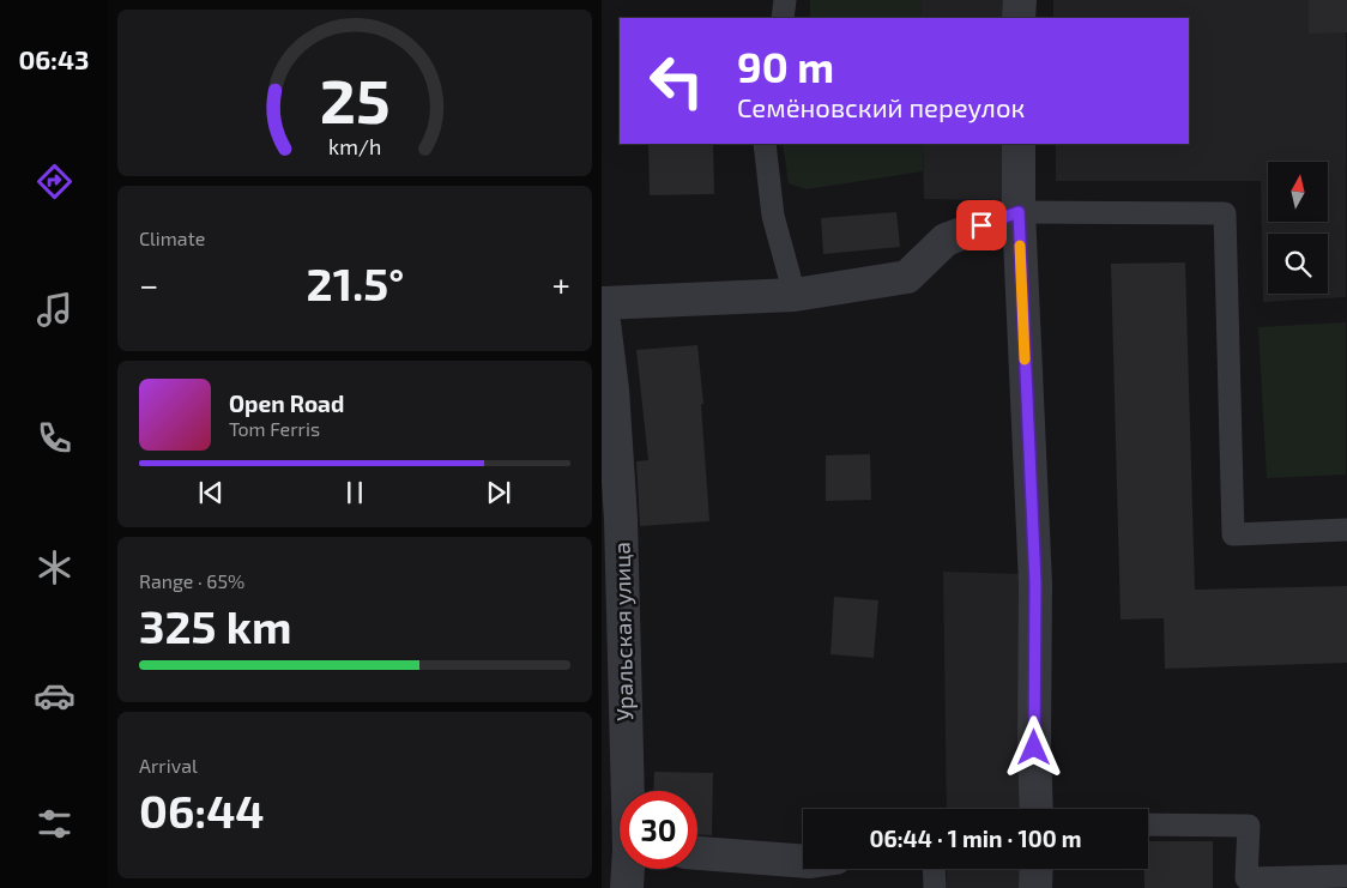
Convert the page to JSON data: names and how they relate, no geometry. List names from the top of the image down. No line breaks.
{"streets":{"street":["Уральская улица"]},"north":"top","page":{"tabs":"06:43","turn":["90 m","Семёновский переулок"],"tile":["Climate",["Range · 65%","325 km"],["Arrival","06:44"]],"heat":["−","21.5°","+"],"song":["Open Road","Tom Ferris"],"limit":"30","trip":"06:44 · 1 min · 100 m","gauge":["25","km/h"]}}
